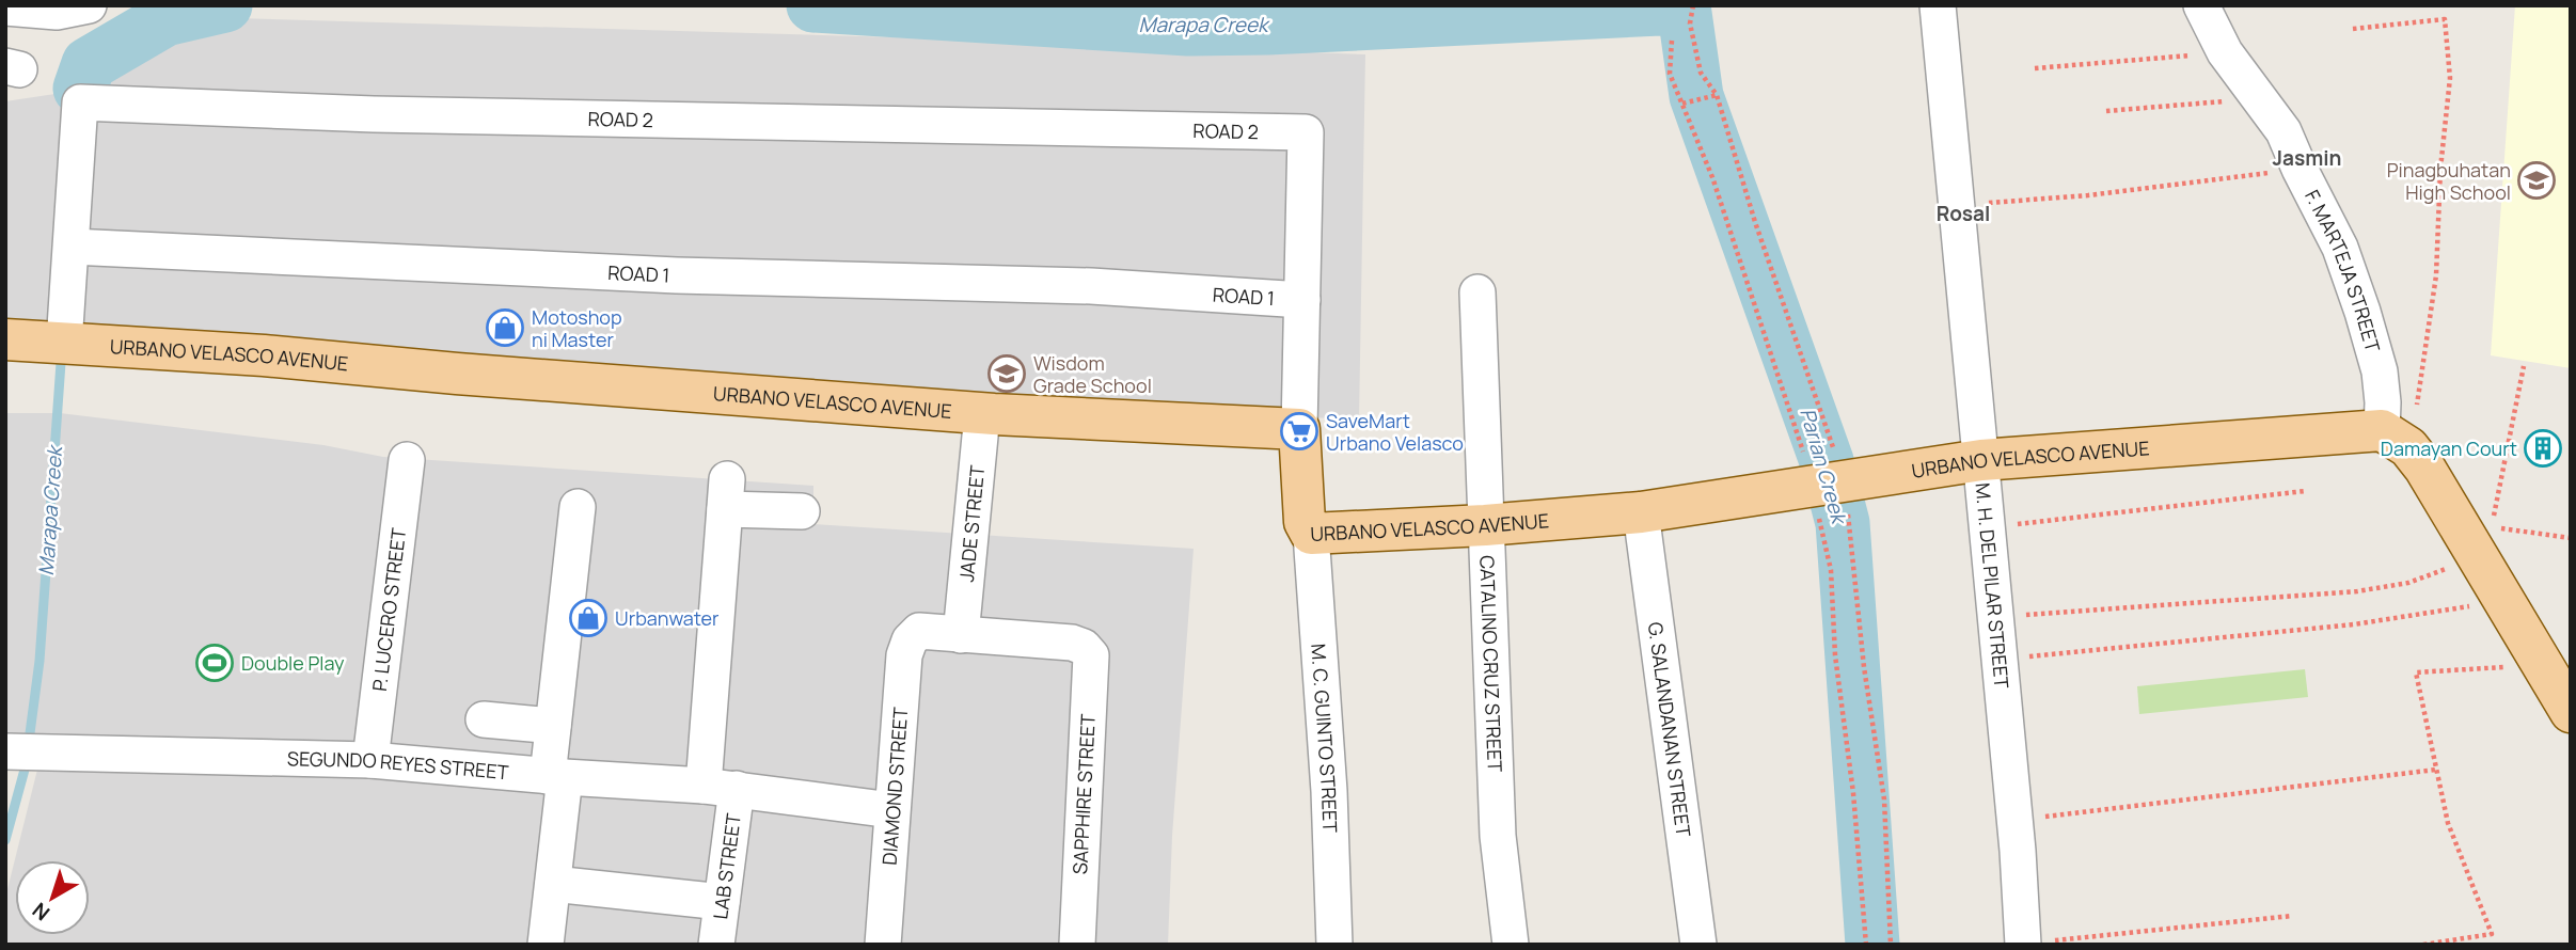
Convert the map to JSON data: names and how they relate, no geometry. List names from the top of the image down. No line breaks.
{"streets":{"main road":["URBANO VELASCO AVENUE"],"street":["ROAD 2","F. MARTEJA STREET","ROAD 1","JADE STREET","M. H. DEL PILAR STREET","P. LUCERO STREET","CATALINO CRUZ STREET","G. SALANDANAN STREET","M. C. GUINTO STREET","SEGUNDO REYES STREET","DIAMOND STREET","SAPPHIRE STREET","LAB STREET"]},"crossings":[["ROAD 2","ROAD 1"],["F. MARTEJA STREET","URBANO VELASCO AVENUE"],["URBANO VELASCO AVENUE","JADE STREET"],["URBANO VELASCO AVENUE","M. H. DEL PILAR STREET"],["URBANO VELASCO AVENUE","CATALINO CRUZ STREET"],["URBANO VELASCO AVENUE","G. SALANDANAN STREET"],["URBANO VELASCO AVENUE","M. C. GUINTO STREET"],["JADE STREET","DIAMOND STREET"],["JADE STREET","SAPPHIRE STREET"],["P. LUCERO STREET","SEGUNDO REYES STREET"],["SEGUNDO REYES STREET","DIAMOND STREET"],["SEGUNDO REYES STREET","LAB STREET"],["DIAMOND STREET","SAPPHIRE STREET"]],"districts":["Jasmin","Rosal"],"water":["Marapa Creek","Parian Creek"],"places":{"school or university":["Pinagbuhatan High School","Wisdom Grade School"],"shop":["Motoshop ni Master","Urbanwater"],"supermarket":["SaveMart Urbano Velasco"],"building":["Damayan Court"],"sports":["Double Play"]},"north":"bottom left"}
